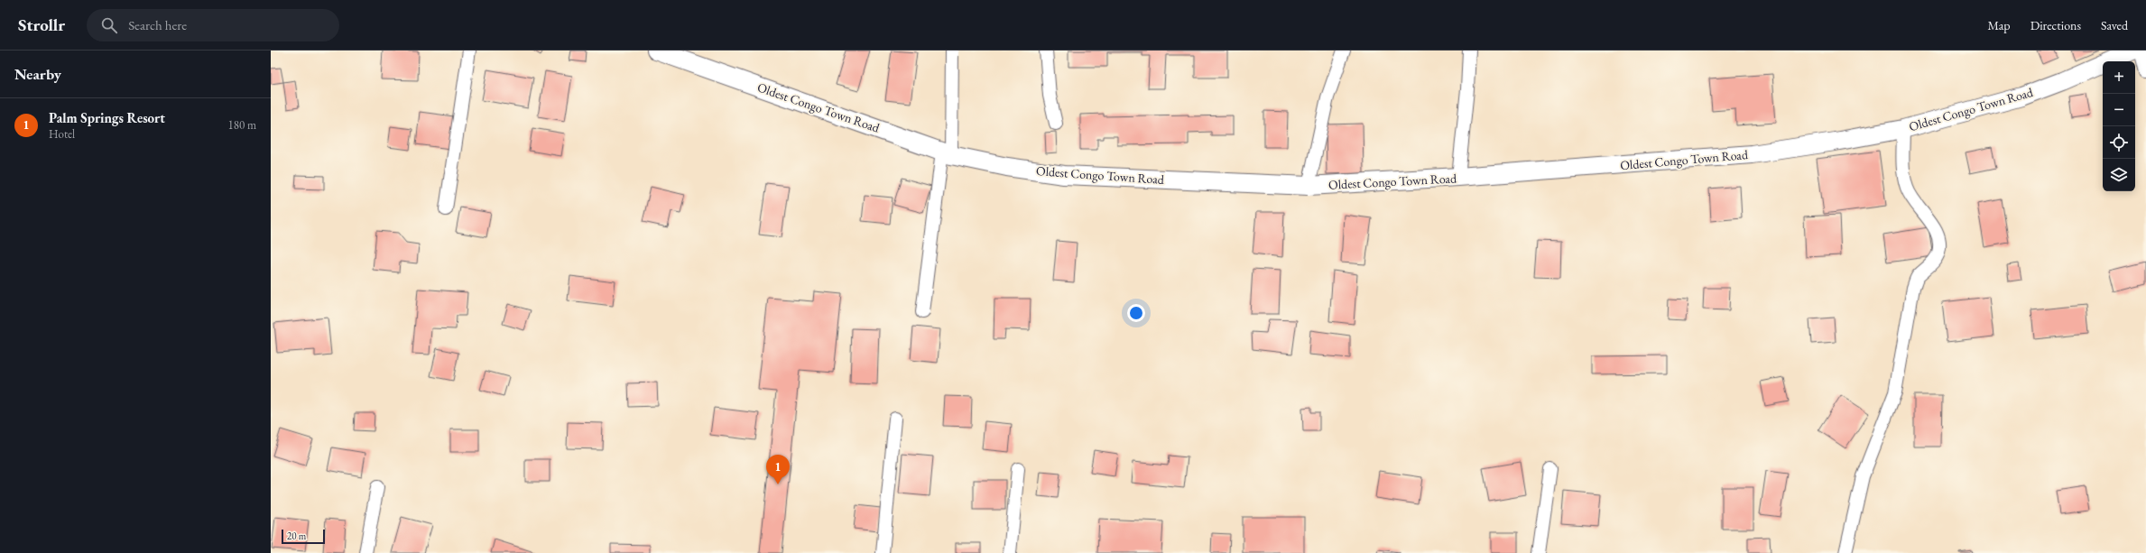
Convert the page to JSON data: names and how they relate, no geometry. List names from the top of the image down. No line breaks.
{"streets":{"street":["Oldest Congo Town Road"]},"scale_bar":"20 m","page":{"header":"Strollr","search":"Search here","nav":["Map","Directions","Saved"],"heading":"Nearby","map_buttons":["+","−"],"list":[{"mark":"1","name":"Palm Springs Resort","note":"Hotel","value":"180 m"}],"pins":"1","scale":"20 m"}}
